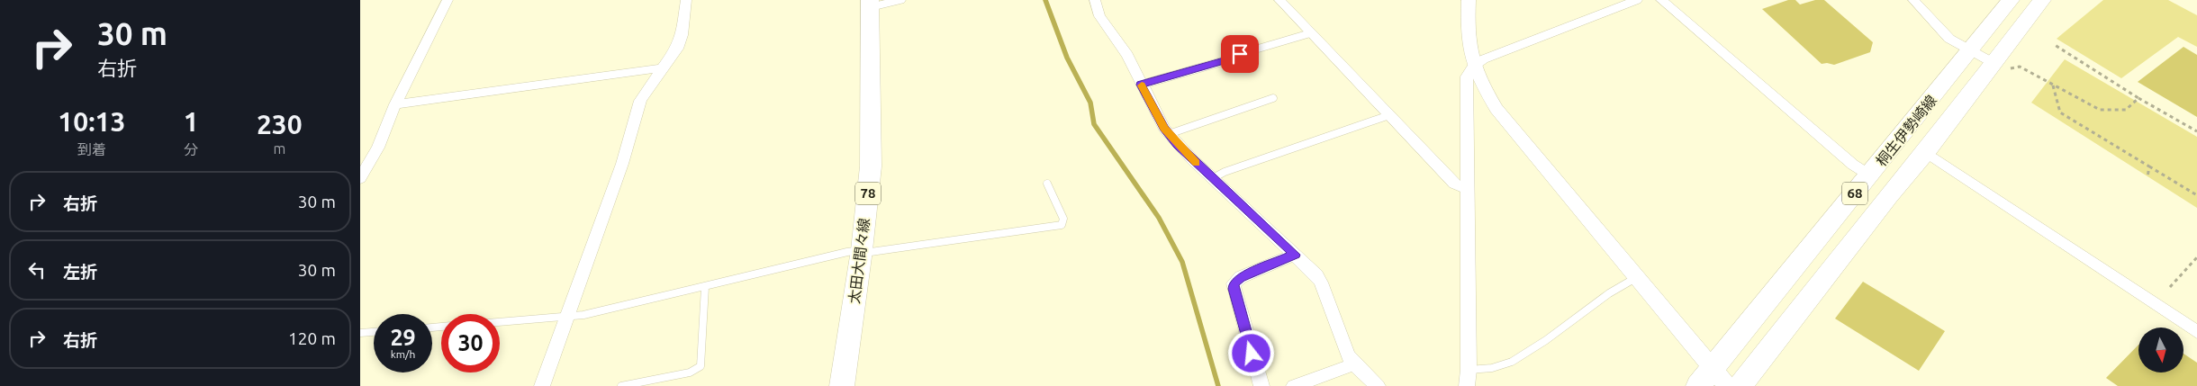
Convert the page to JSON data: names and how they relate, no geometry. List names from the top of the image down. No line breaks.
{"streets":{"main road":["桐生伊勢崎線","78","68","太田大間々線"]},"north":"bottom","page":{"turn":["30 m","右折"],"eta":["10:13","到着","1","分","230","m"],"list":[{"name":"右折","value":"30 m"},{"name":"左折","value":"30 m"},{"name":"右折","value":"120 m"}],"speed":"29 km/h","limit":"30"}}
